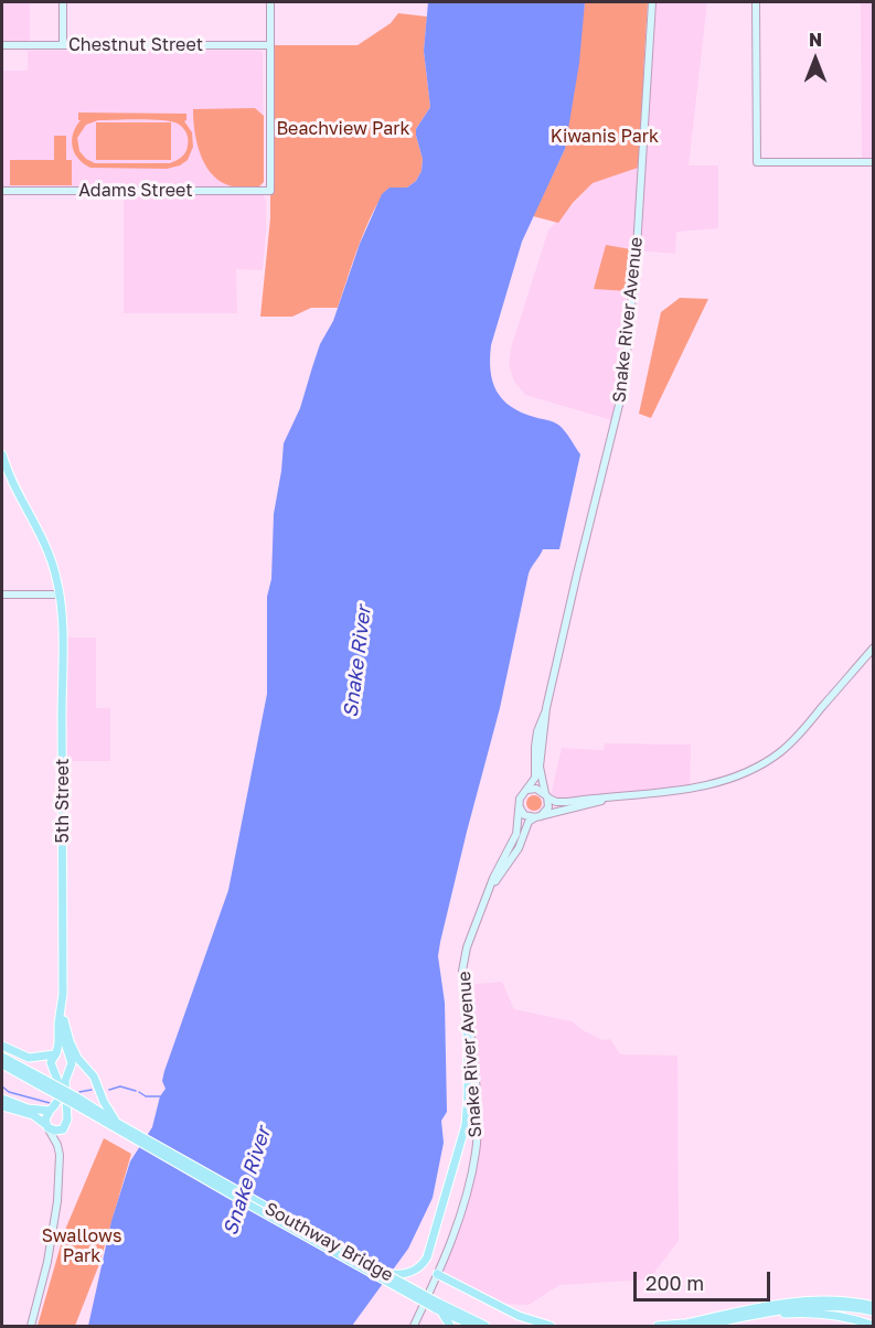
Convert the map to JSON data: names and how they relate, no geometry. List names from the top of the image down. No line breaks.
{"streets":{"main road":["Chestnut Street","Adams Street","Snake River Avenue","5th Street","Southway Bridge"]},"crossings":[["Chestnut Street","Adams Street"]],"water":["Snake River"],"parks":["Beachview Park","Kiwanis Park","Swallows Park"],"scale_bar":"200 m","north":"top"}
